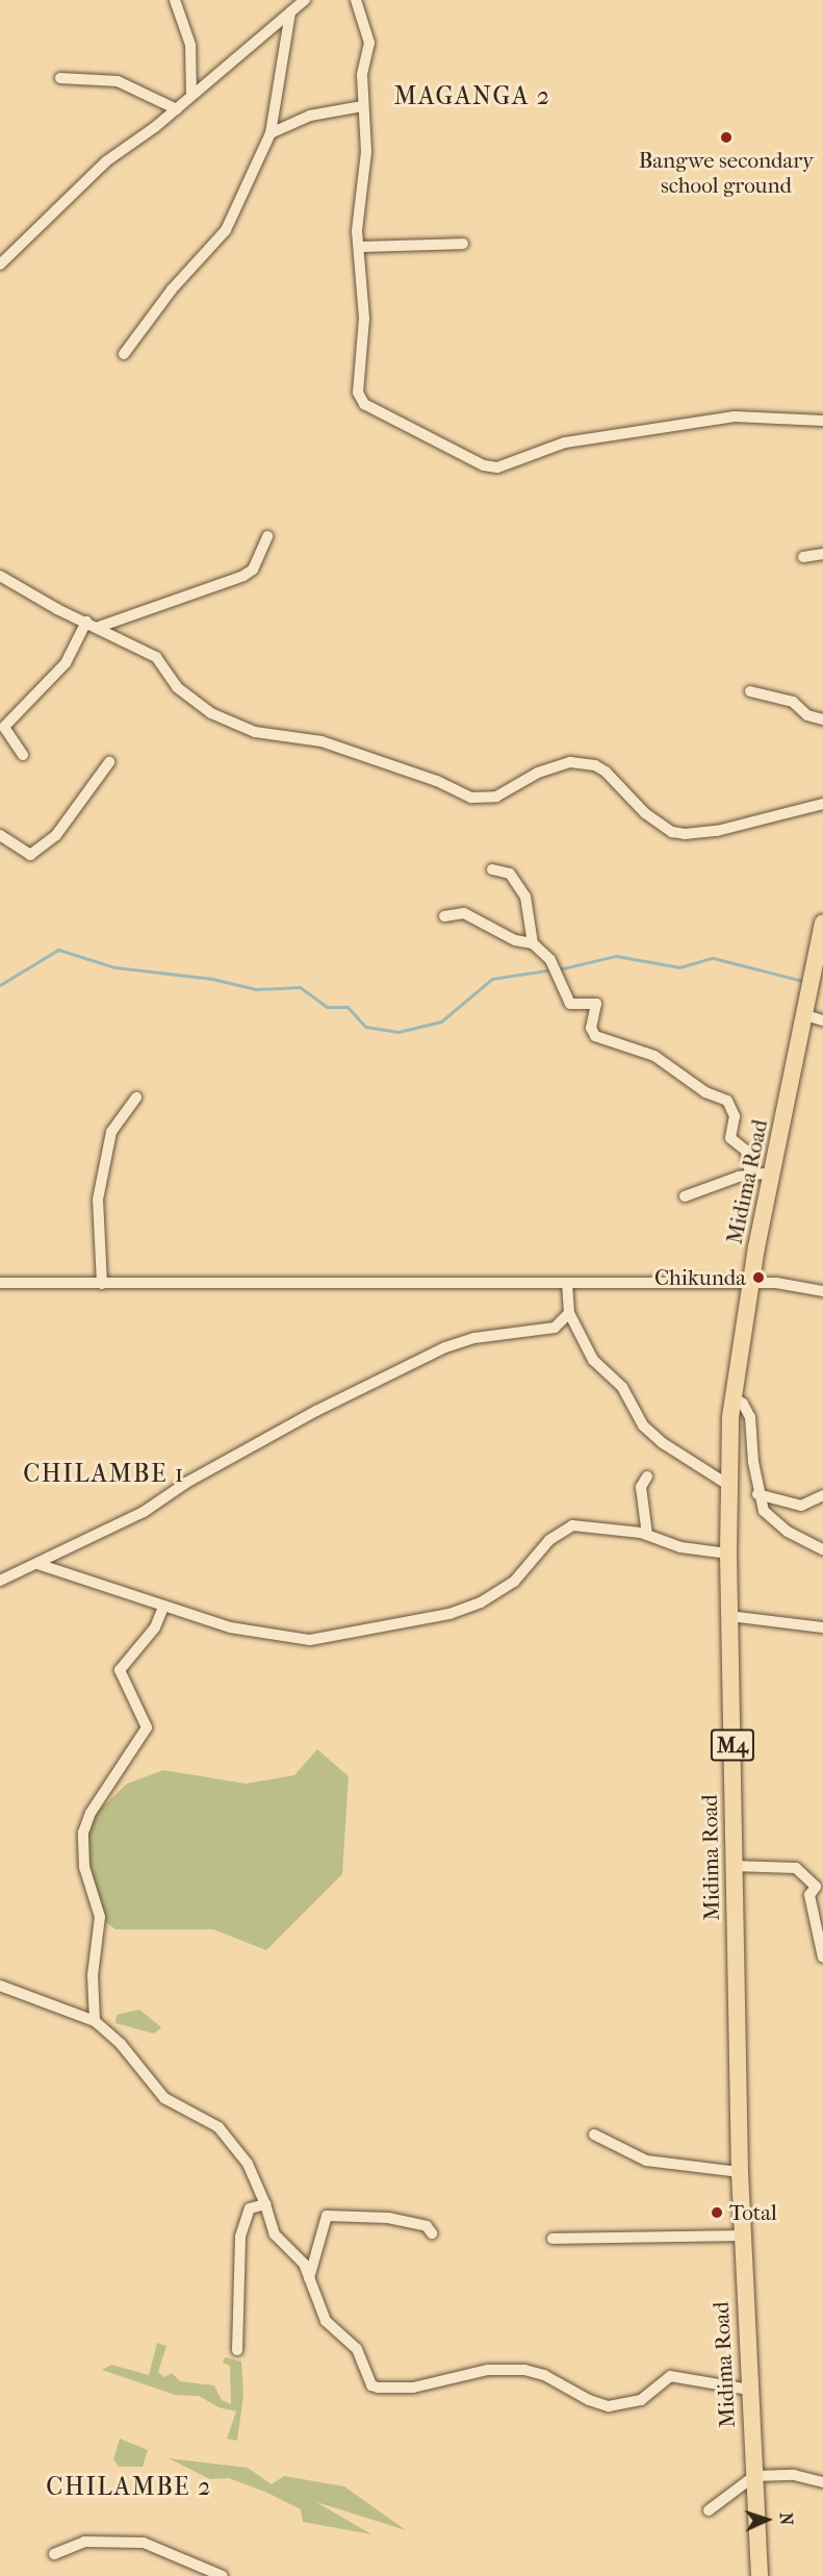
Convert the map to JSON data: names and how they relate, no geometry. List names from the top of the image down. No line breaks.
{"streets":{"main road":["Midima Road","M4"]},"districts":["MAGANGA 2","CHILAMBE 1","CHILAMBE 2"],"places":["Bangwe secondary school ground","Chikunda","Total"],"north":"right"}
